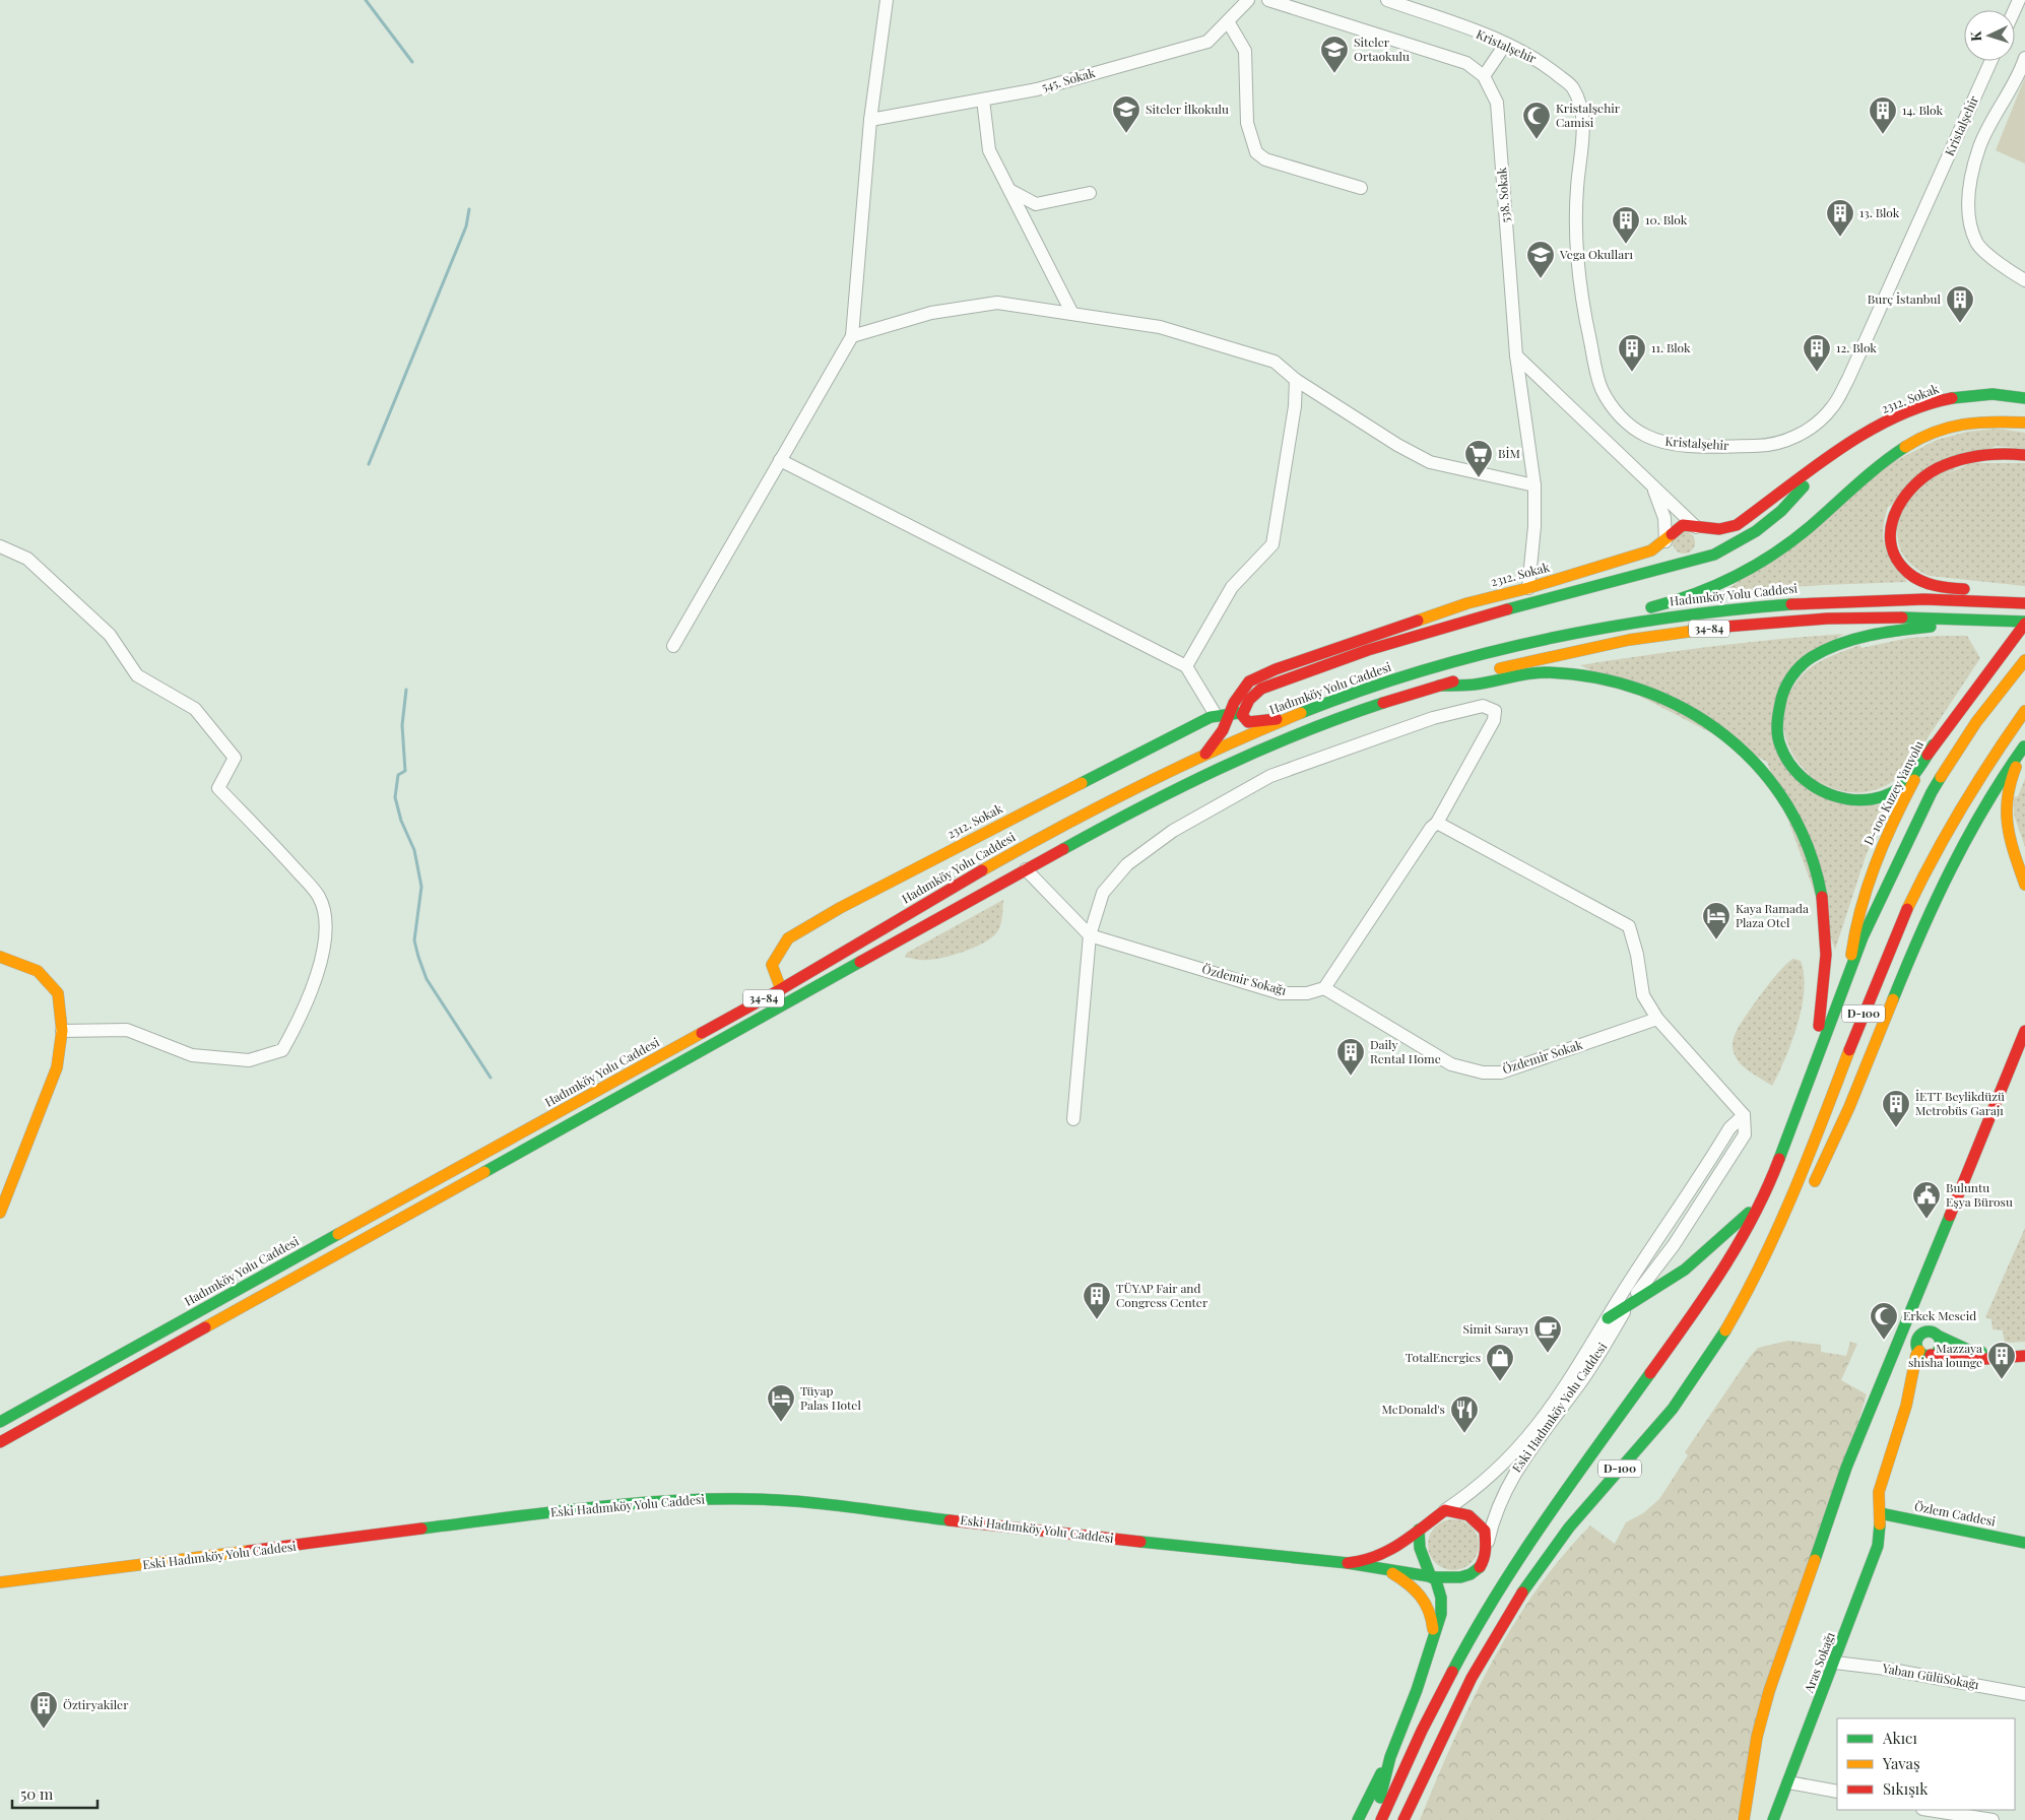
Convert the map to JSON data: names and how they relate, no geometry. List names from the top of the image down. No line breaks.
{"streets":{"main road":["2312. Sokak","Hadımköy Yolu Caddesi","34-84","D-100 Kuzey Yanyolu","D-100","Eski Hadımköy Yolu Caddesi","Özlem Caddesi","Aras Sokağı"],"street":["Kristalşehir","545. Sokak","538. Sokak","Özdemir Sokağı","Özdemir Sokak","Yaban GülüSokağı"]},"crossings":[["538. Sokak","2312. Sokak"],["2312. Sokak","Hadımköy Yolu Caddesi"],["34-84","D-100 Kuzey Yanyolu"],["34-84","Özdemir Sokağı"],["D-100 Kuzey Yanyolu","D-100"],["Özdemir Sokağı","Özdemir Sokak"],["Özlem Caddesi","Aras Sokağı"],["Aras Sokağı","Yaban GülüSokağı"]],"places":{"school or university":["Siteler Ortaokulu","Siteler İlkokulu","Vega Okulları"],"building":["14. Blok","13. Blok","10. Blok","Burç İstanbul","11. Blok","12. Blok","Daily Rental Home","İETT Beylikdüzü Metrobüs Garajı","TÜYAP Fair and Congress Center","Мazzaya shisha lounge","Öztiryakiler"],"mosque":["Kristalşehir Camisi","Erkek Mescid"],"supermarket":["BİM"],"hotel":["Kaya Ramada Plaza Otel","Tüyap Palas Hotel"],"public building":["Buluntu Eşya Bürosu"],"cafe":["Simit Sarayı"],"shop":["TotalEnergies"],"restaurant":["McDonald's"]},"legend":["Akıcı","Yavaş","Sıkışık"],"scale_bar":"50 m","north":"left"}
